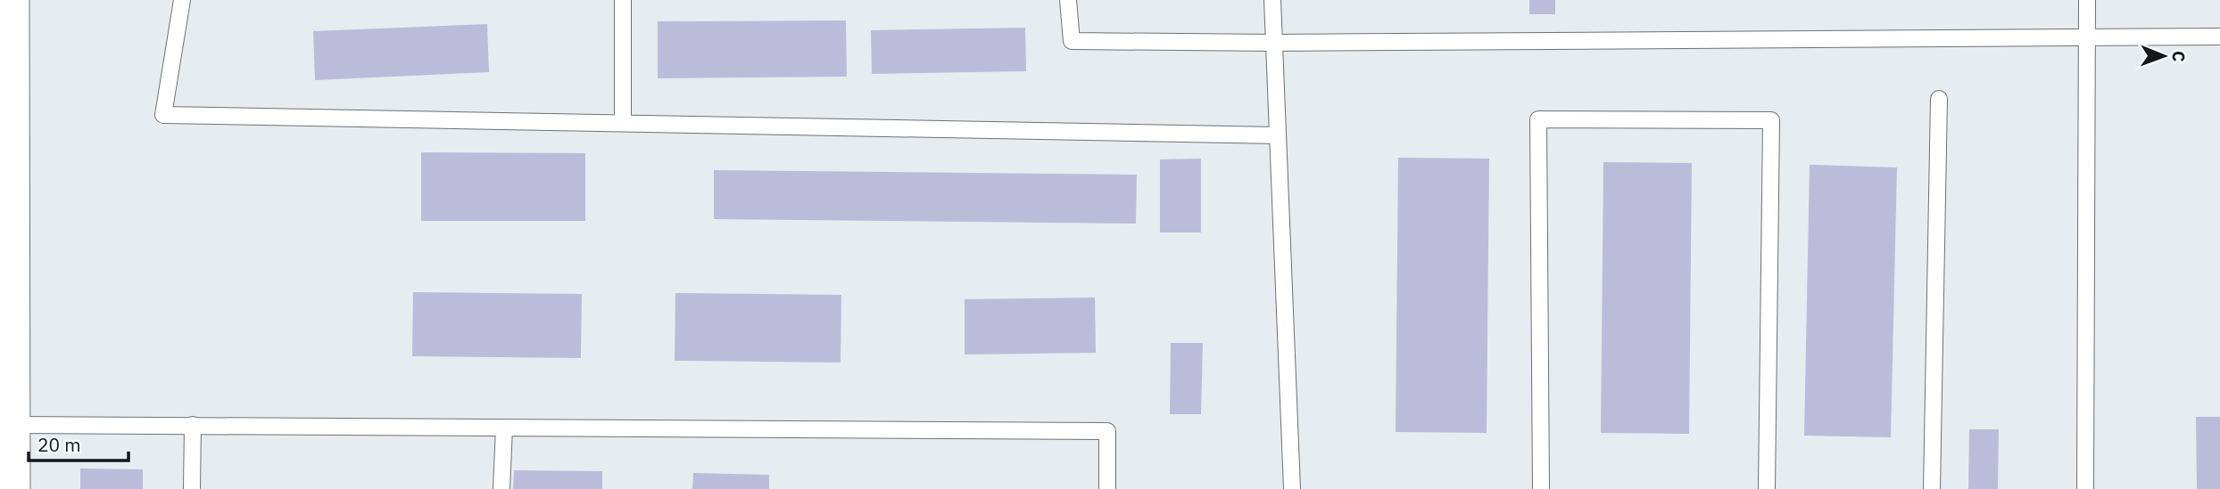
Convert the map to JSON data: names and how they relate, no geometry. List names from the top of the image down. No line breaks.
{"scale_bar":"20 m","north":"right"}
